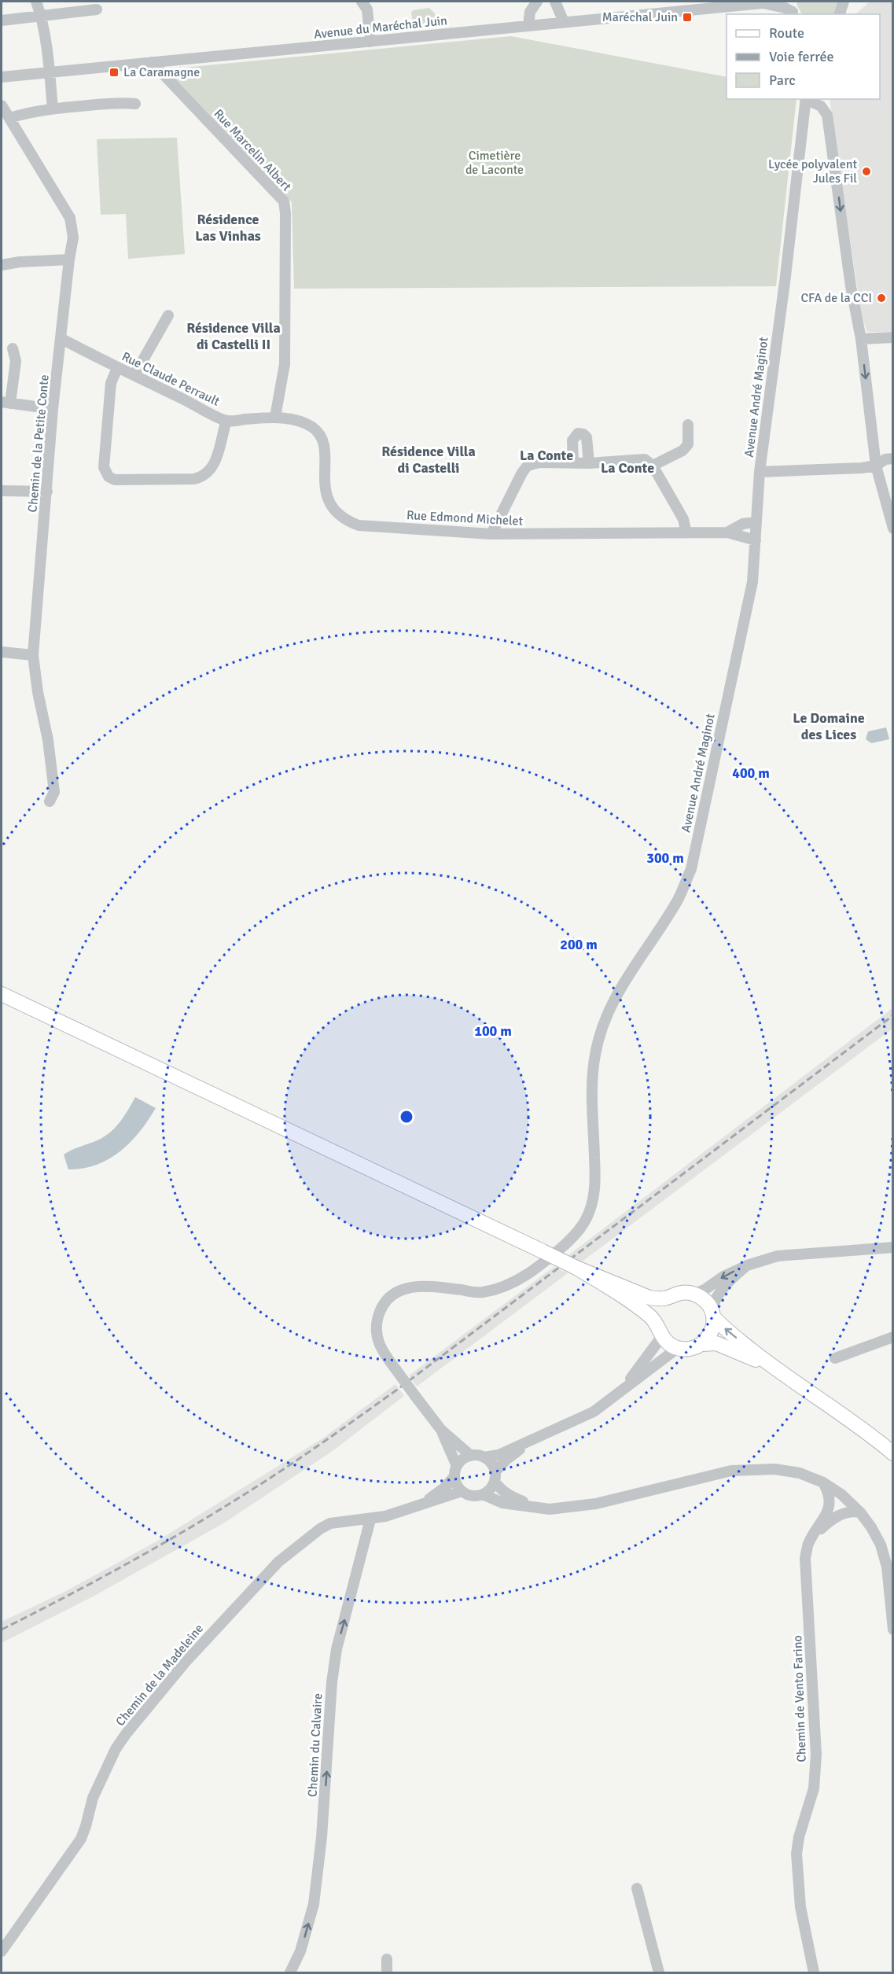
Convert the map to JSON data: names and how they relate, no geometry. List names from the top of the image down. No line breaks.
{"streets":{"street":["Avenue du Maréchal Juin","Rue Marcelin Albert","Rue Claude Perrault","Avenue André Maginot","Chemin de la Petite Conte","Rue Edmond Michelet","Chemin de la Madeleine","Chemin de Vento Farino","Chemin du Calvaire"]},"crossings":[["Avenue du Maréchal Juin","Rue Marcelin Albert"],["Rue Marcelin Albert","Rue Claude Perrault"],["Rue Marcelin Albert","Rue Edmond Michelet"],["Rue Claude Perrault","Chemin de la Petite Conte"],["Rue Claude Perrault","Rue Edmond Michelet"],["Avenue André Maginot","Rue Edmond Michelet"],["Chemin de la Madeleine","Chemin du Calvaire"]],"one_way":["Chemin du Calvaire"],"districts":["Résidence Las Vinhas","Résidence Villa di Castelli II","Résidence Villa di Castelli","La Conte","La Conte","Le Domaine des Lices"],"parks":["Cimetière de Laconte"],"places":{"transit":["Maréchal Juin","La Caramagne"],"other":["Lycée polyvalent Jules Fil","CFA de la CCI"]},"legend":["Route","Voie ferrée","Parc"],"rings":["400 m","300 m","200 m","100 m"]}
